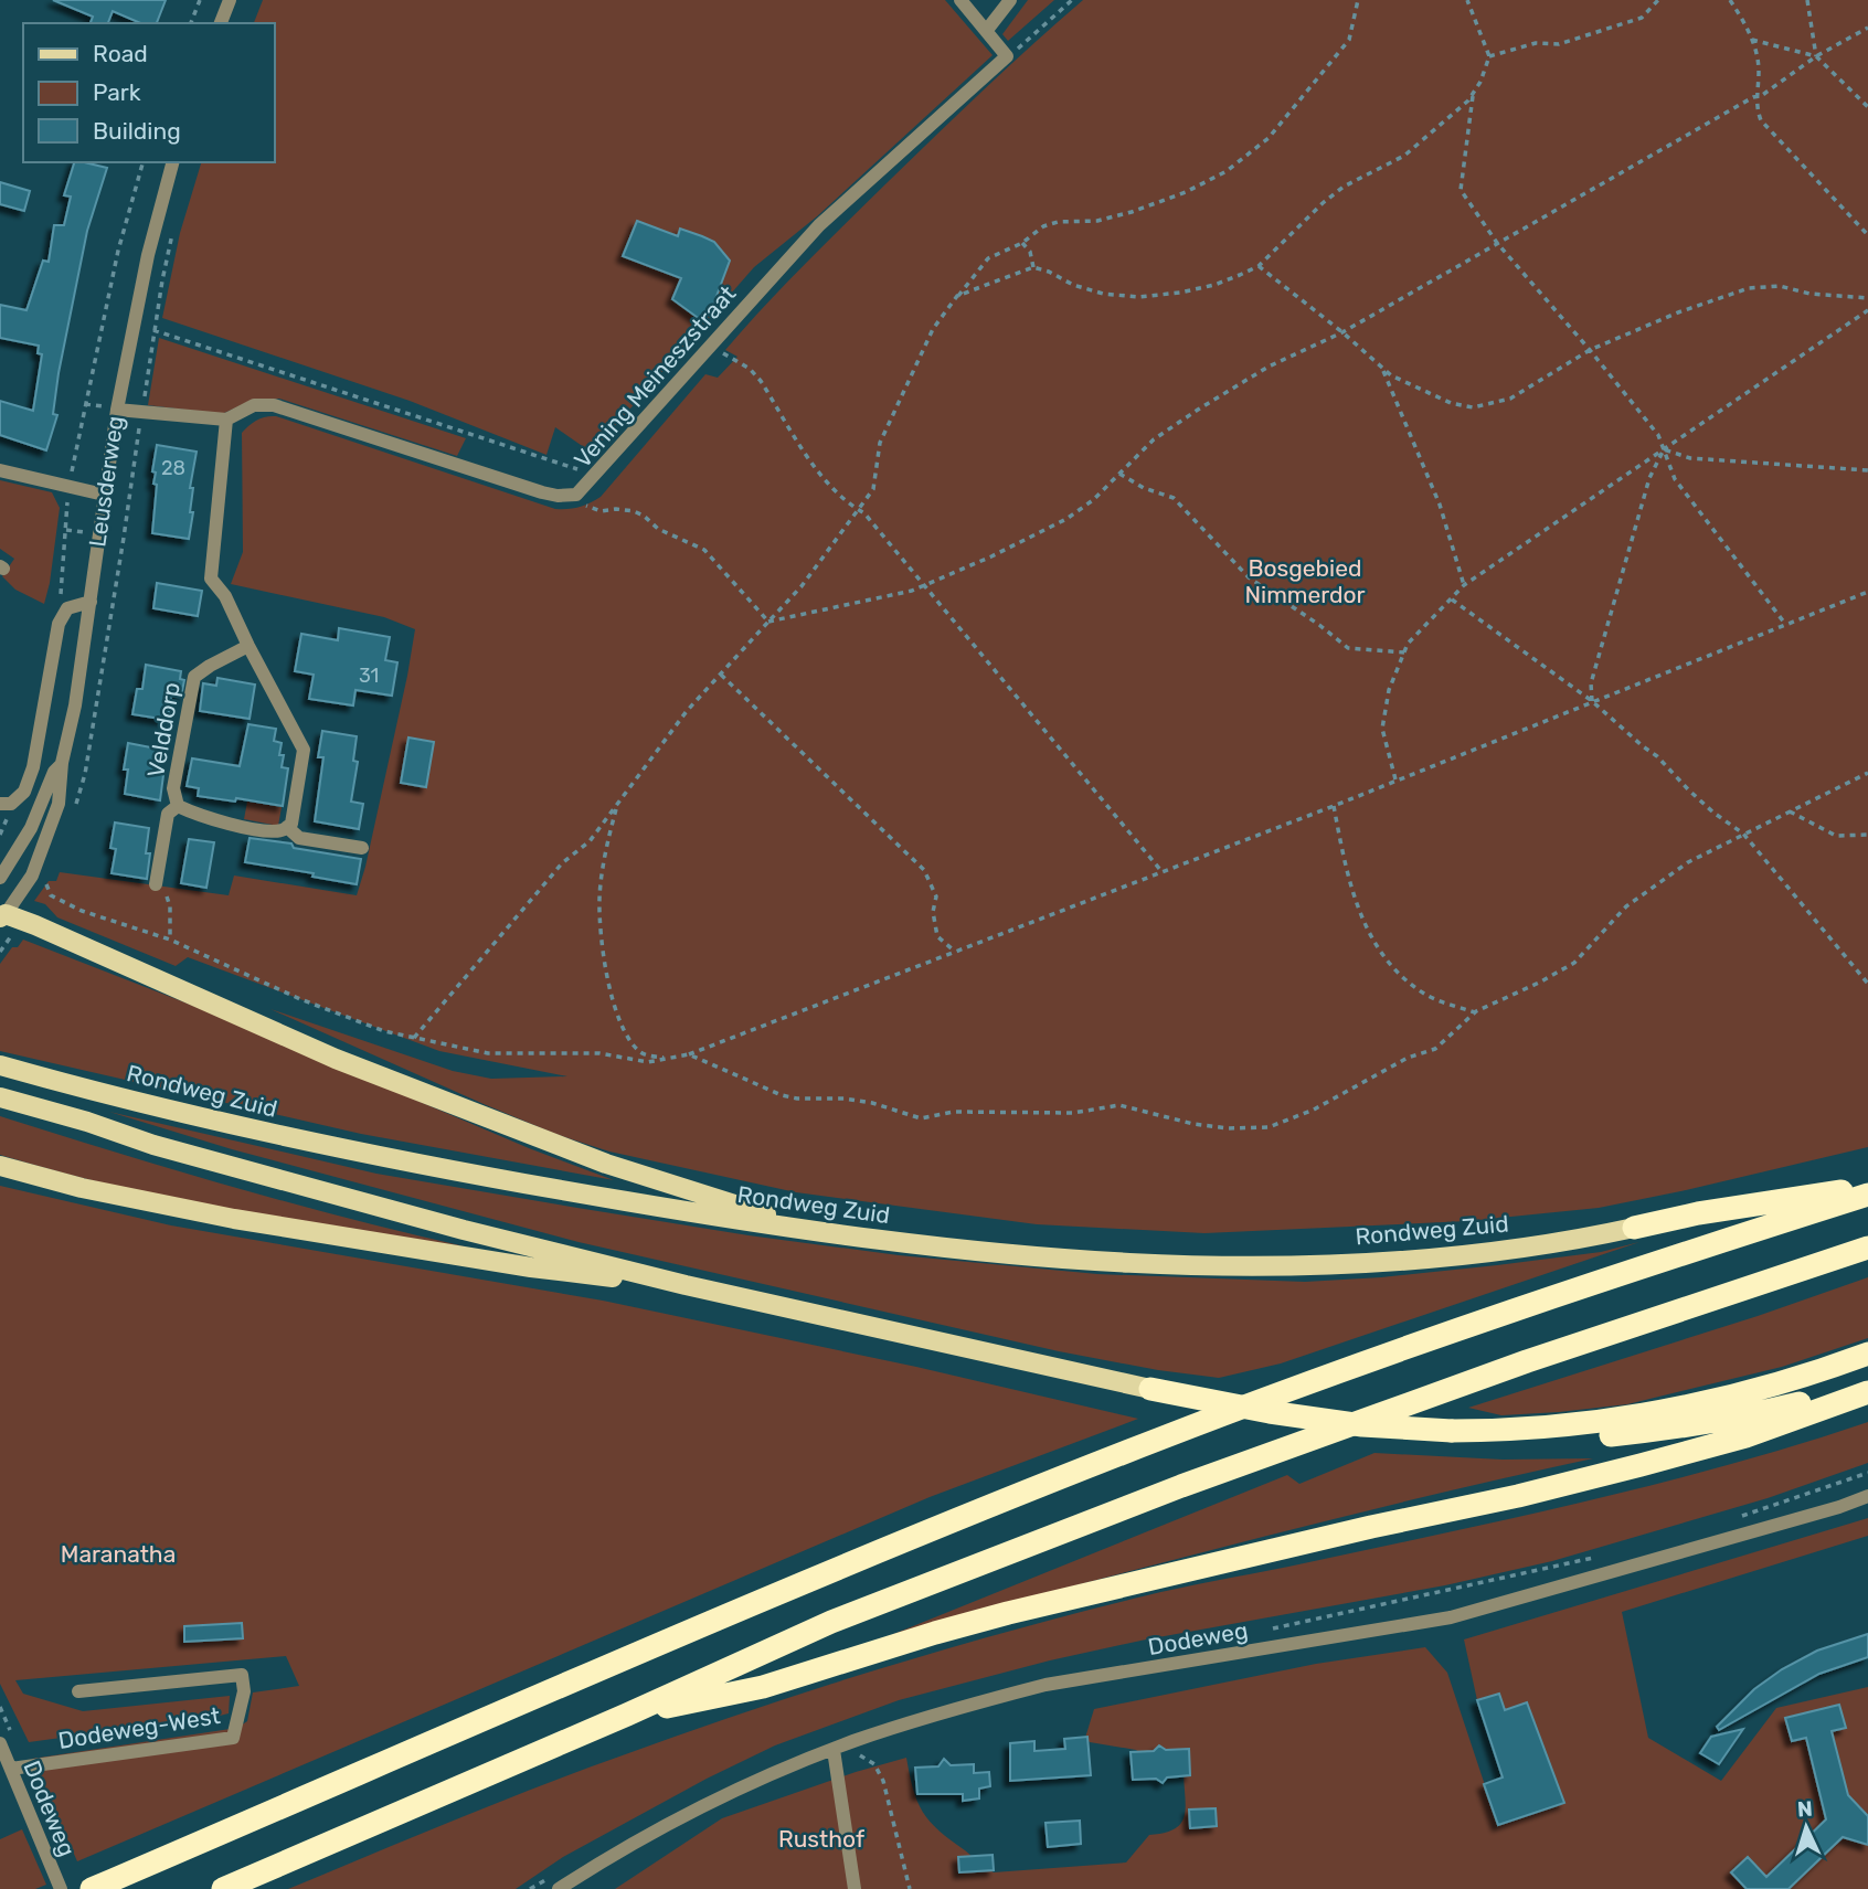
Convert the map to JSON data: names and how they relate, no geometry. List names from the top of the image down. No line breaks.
{"streets":{"main road":["Rondweg Zuid"],"street":["Vening Meineszstraat","Leusderweg","Velddorp","Dodeweg","Dodeweg-West"]},"crossings":[["Vening Meineszstraat","Leusderweg"],["Dodeweg","Dodeweg-West"]],"parks":["Bosgebied Nimmerdor","Maranatha","Rusthof"],"house_numbers":["28","31"],"legend":["Road","Park","Building"],"north":"top"}
